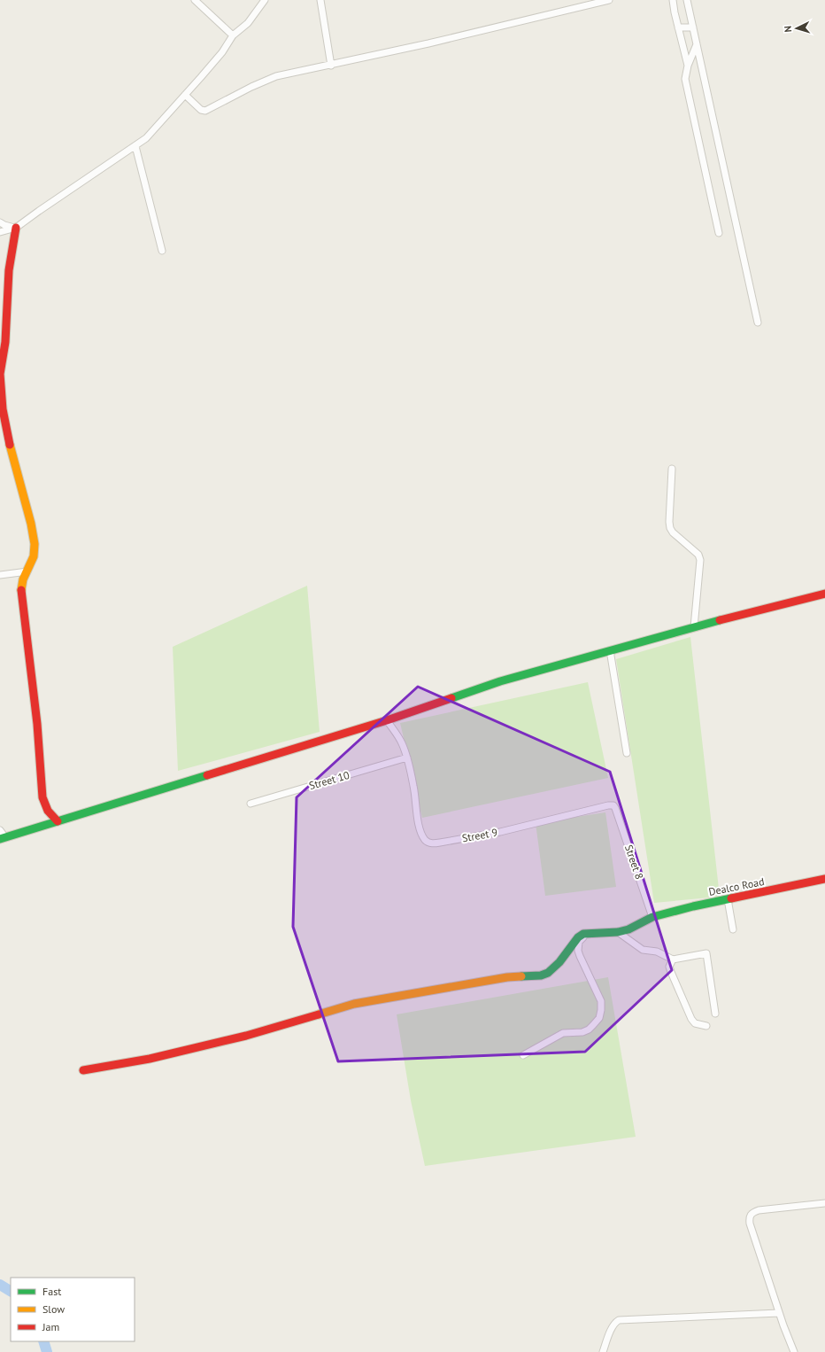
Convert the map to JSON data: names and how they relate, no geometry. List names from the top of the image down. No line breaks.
{"streets":{"street":["Street 10","Street 9","Street 8","Dealco Road"]},"crossings":[["Street 10","Street 9"],["Street 9","Street 8"],["Street 8","Dealco Road"]],"legend":["Fast","Slow","Jam"],"north":"left"}
